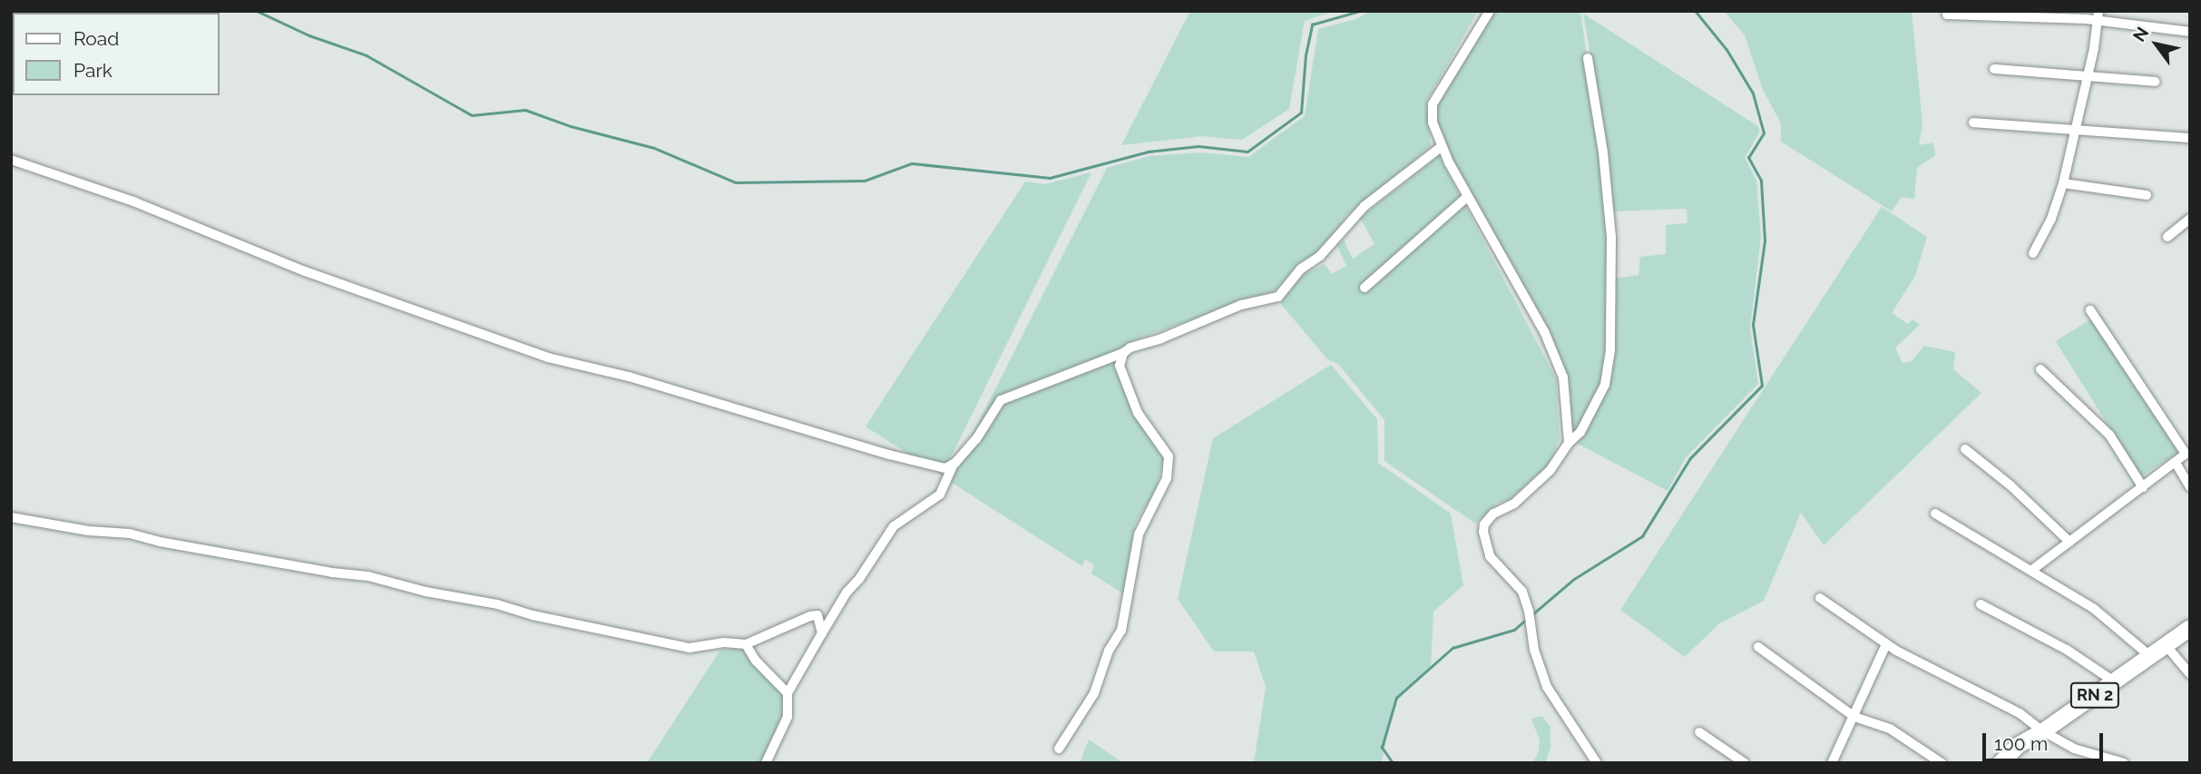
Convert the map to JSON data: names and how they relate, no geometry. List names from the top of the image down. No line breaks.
{"streets":{"highway":["RN 2"]},"legend":["Road","Park"],"scale_bar":"100 m","north":"top left"}
